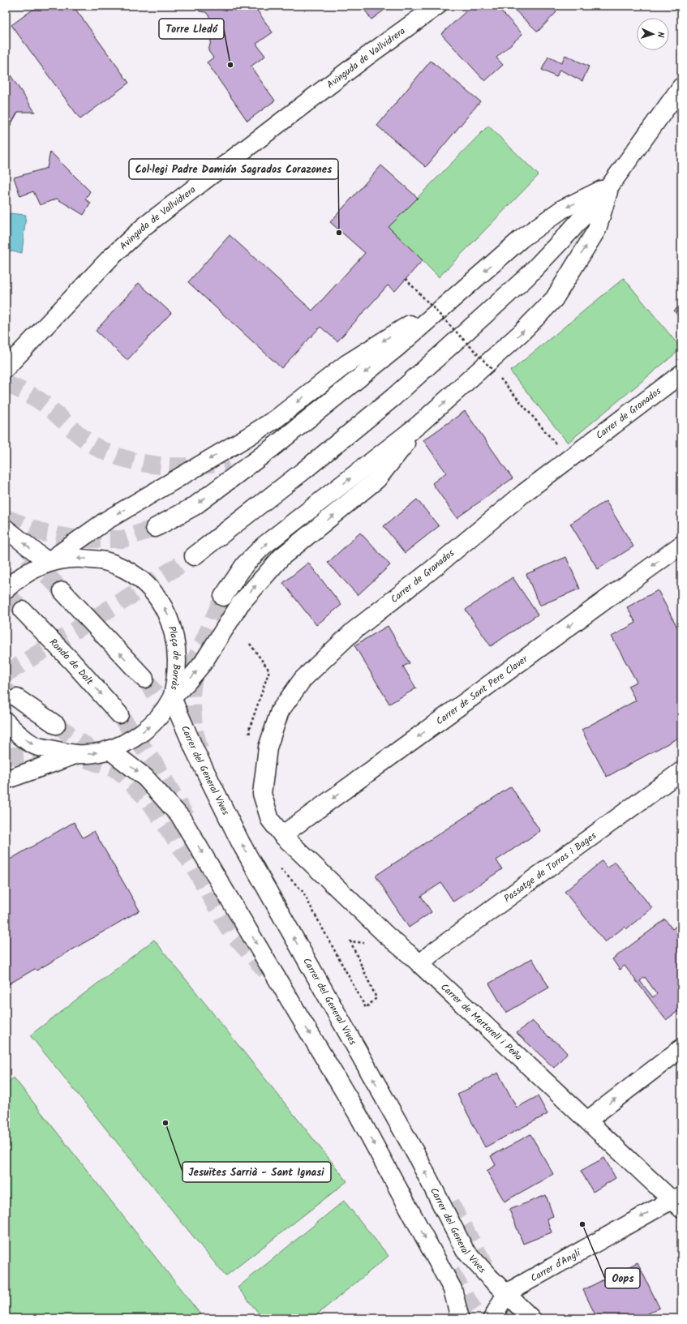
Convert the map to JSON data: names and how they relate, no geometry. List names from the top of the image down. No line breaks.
{"streets":{"main road":["Avinguda de Vallvidrera","Carrer de Granados","Plaça de Borràs","Ronda de Dalt","Carrer de Sant Pere Claver","Carrer del General Vives","Passatge de Torras i Bages","Carrer de Martorell i Peña","Carrer d'Anglí"]},"crossings":[["Carrer de Granados","Carrer de Sant Pere Claver"],["Carrer de Granados","Carrer de Martorell i Peña"],["Plaça de Borràs","Carrer del General Vives"],["Carrer de Sant Pere Claver","Carrer de Martorell i Peña"],["Carrer del General Vives","Carrer d'Anglí"],["Passatge de Torras i Bages","Carrer de Martorell i Peña"],["Carrer de Martorell i Peña","Carrer d'Anglí"]],"one_way":["Carrer de Sant Pere Claver","Carrer d'Anglí"],"places":["Torre Lledó","Col·legi Padre Damián Sagrados Corazones","Jesuïtes Sarrià - Sant Ignasi","Oops"],"north":"right"}
